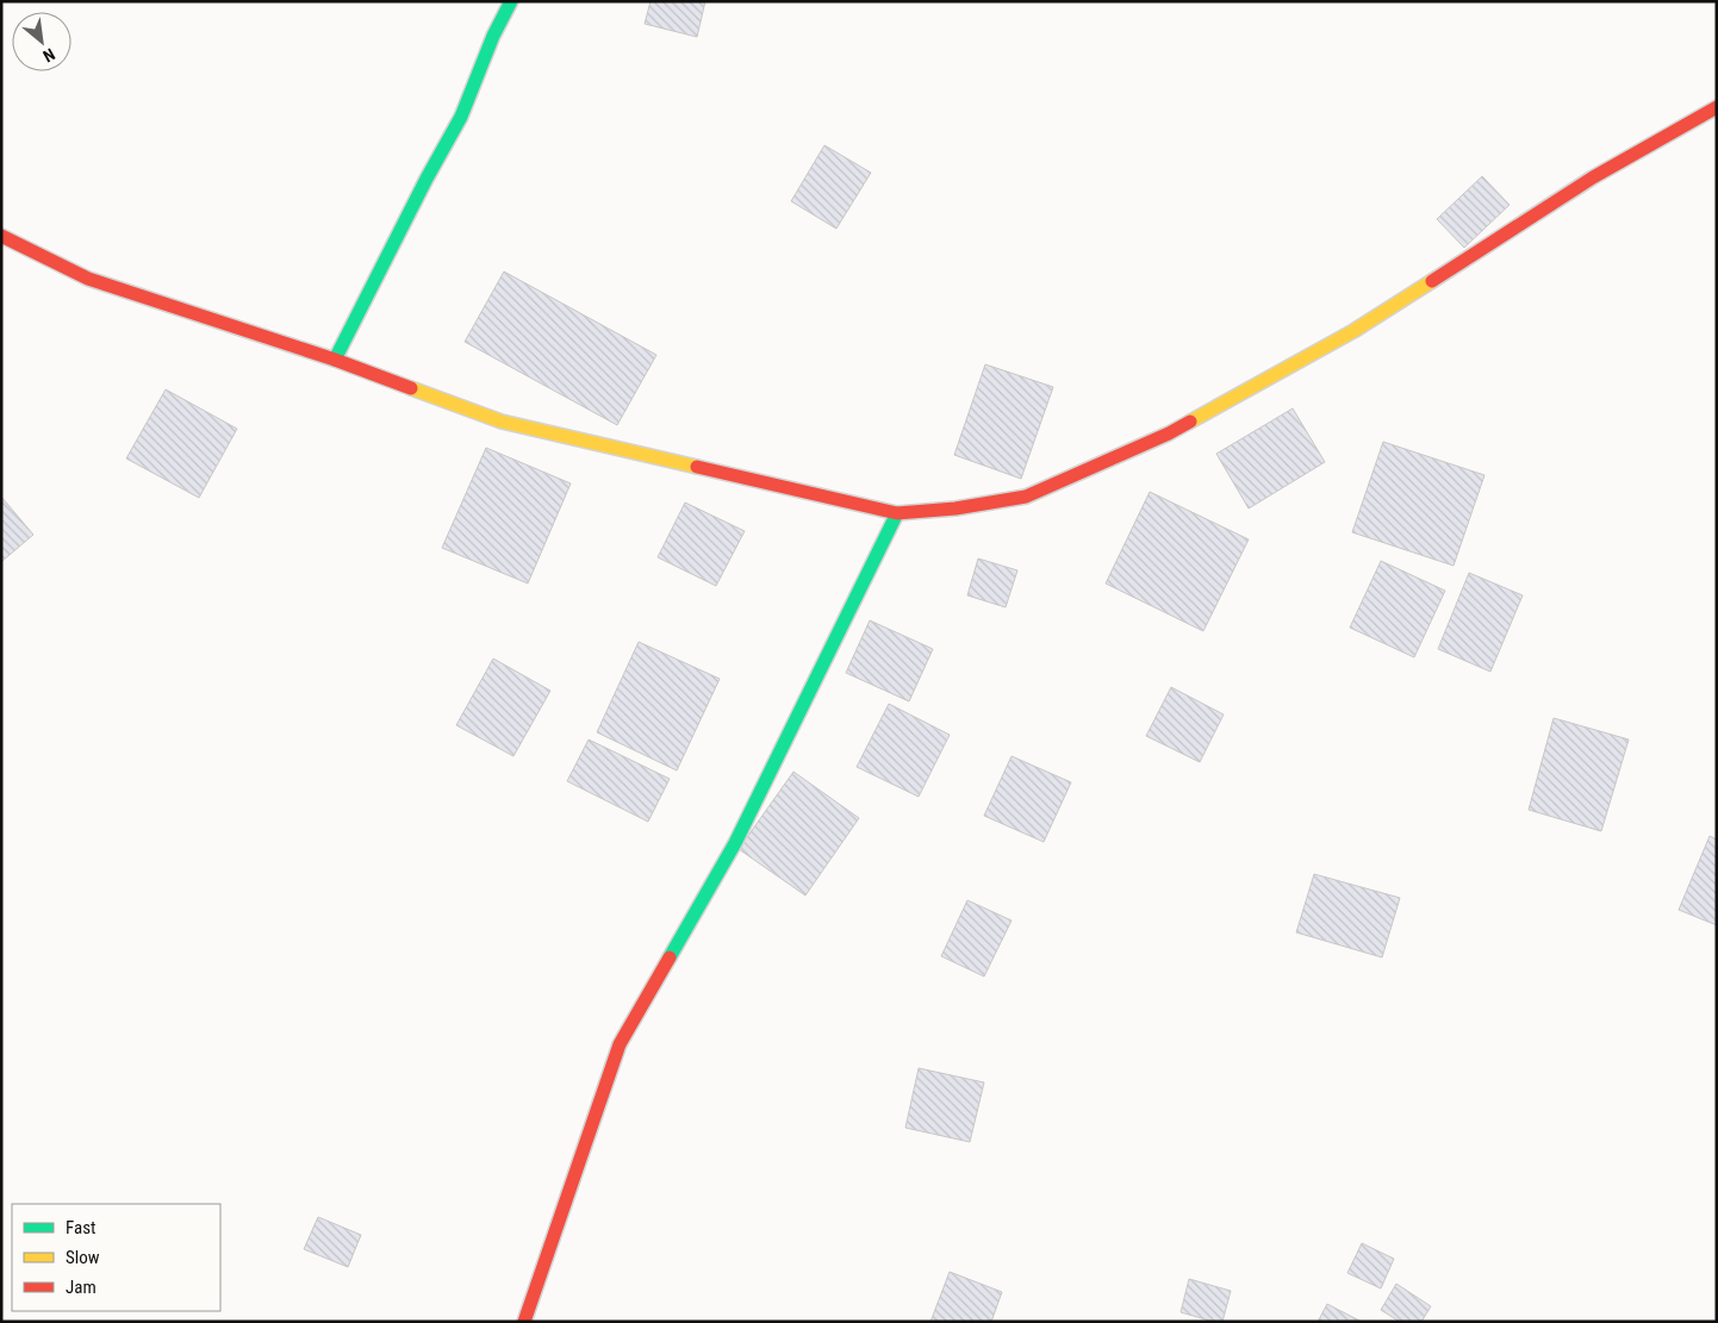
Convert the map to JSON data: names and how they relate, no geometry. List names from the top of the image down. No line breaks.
{"legend":["Fast","Slow","Jam"],"north":"bottom right"}
